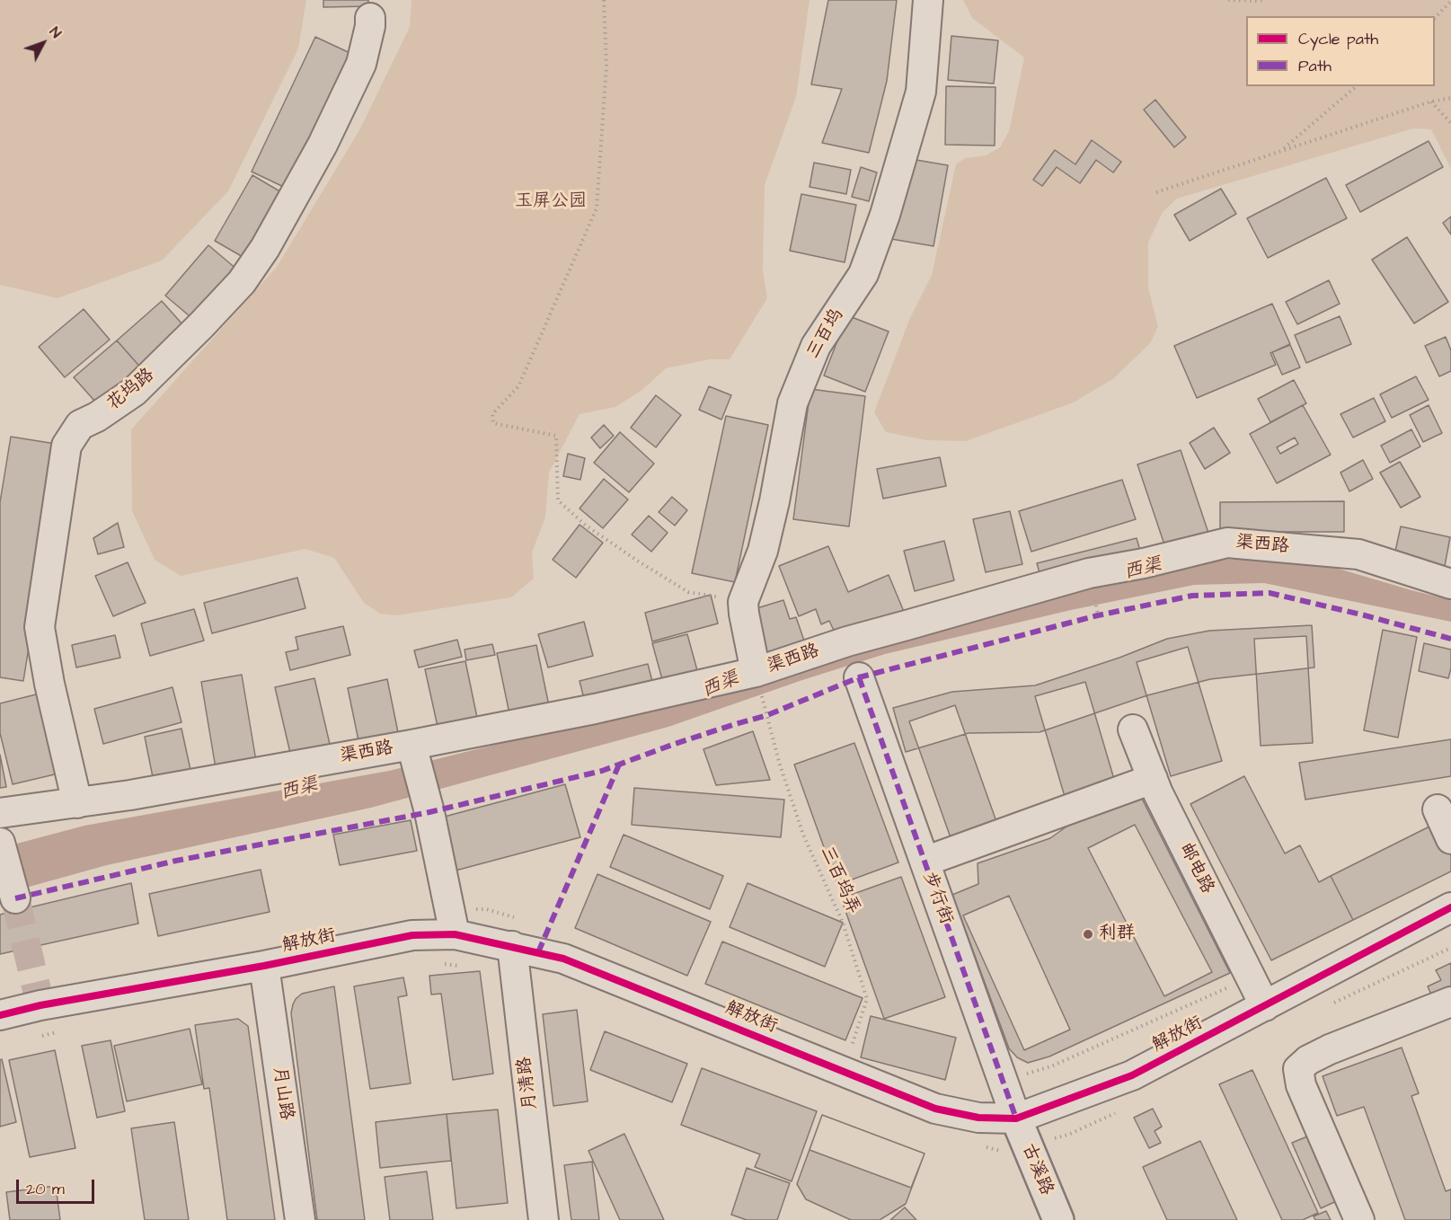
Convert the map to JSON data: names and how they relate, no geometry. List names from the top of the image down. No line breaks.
{"streets":{"main road":["古溪路"],"street":["三百坞","花坞路","渠西路","邮电路","步行街","解放街","月清路","月山路"],"path":["三百坞弄"]},"crossings":[["三百坞","渠西路"],["花坞路","渠西路"],["邮电路","解放街"],["步行街","解放街"],["步行街","古溪路"],["解放街","月清路"],["解放街","月山路"],["解放街","古溪路"]],"water":["西渠"],"parks":["玉屏公园"],"places":["利群"],"legend":["Cycle path","Path"],"scale_bar":"20 m","north":"top right"}
